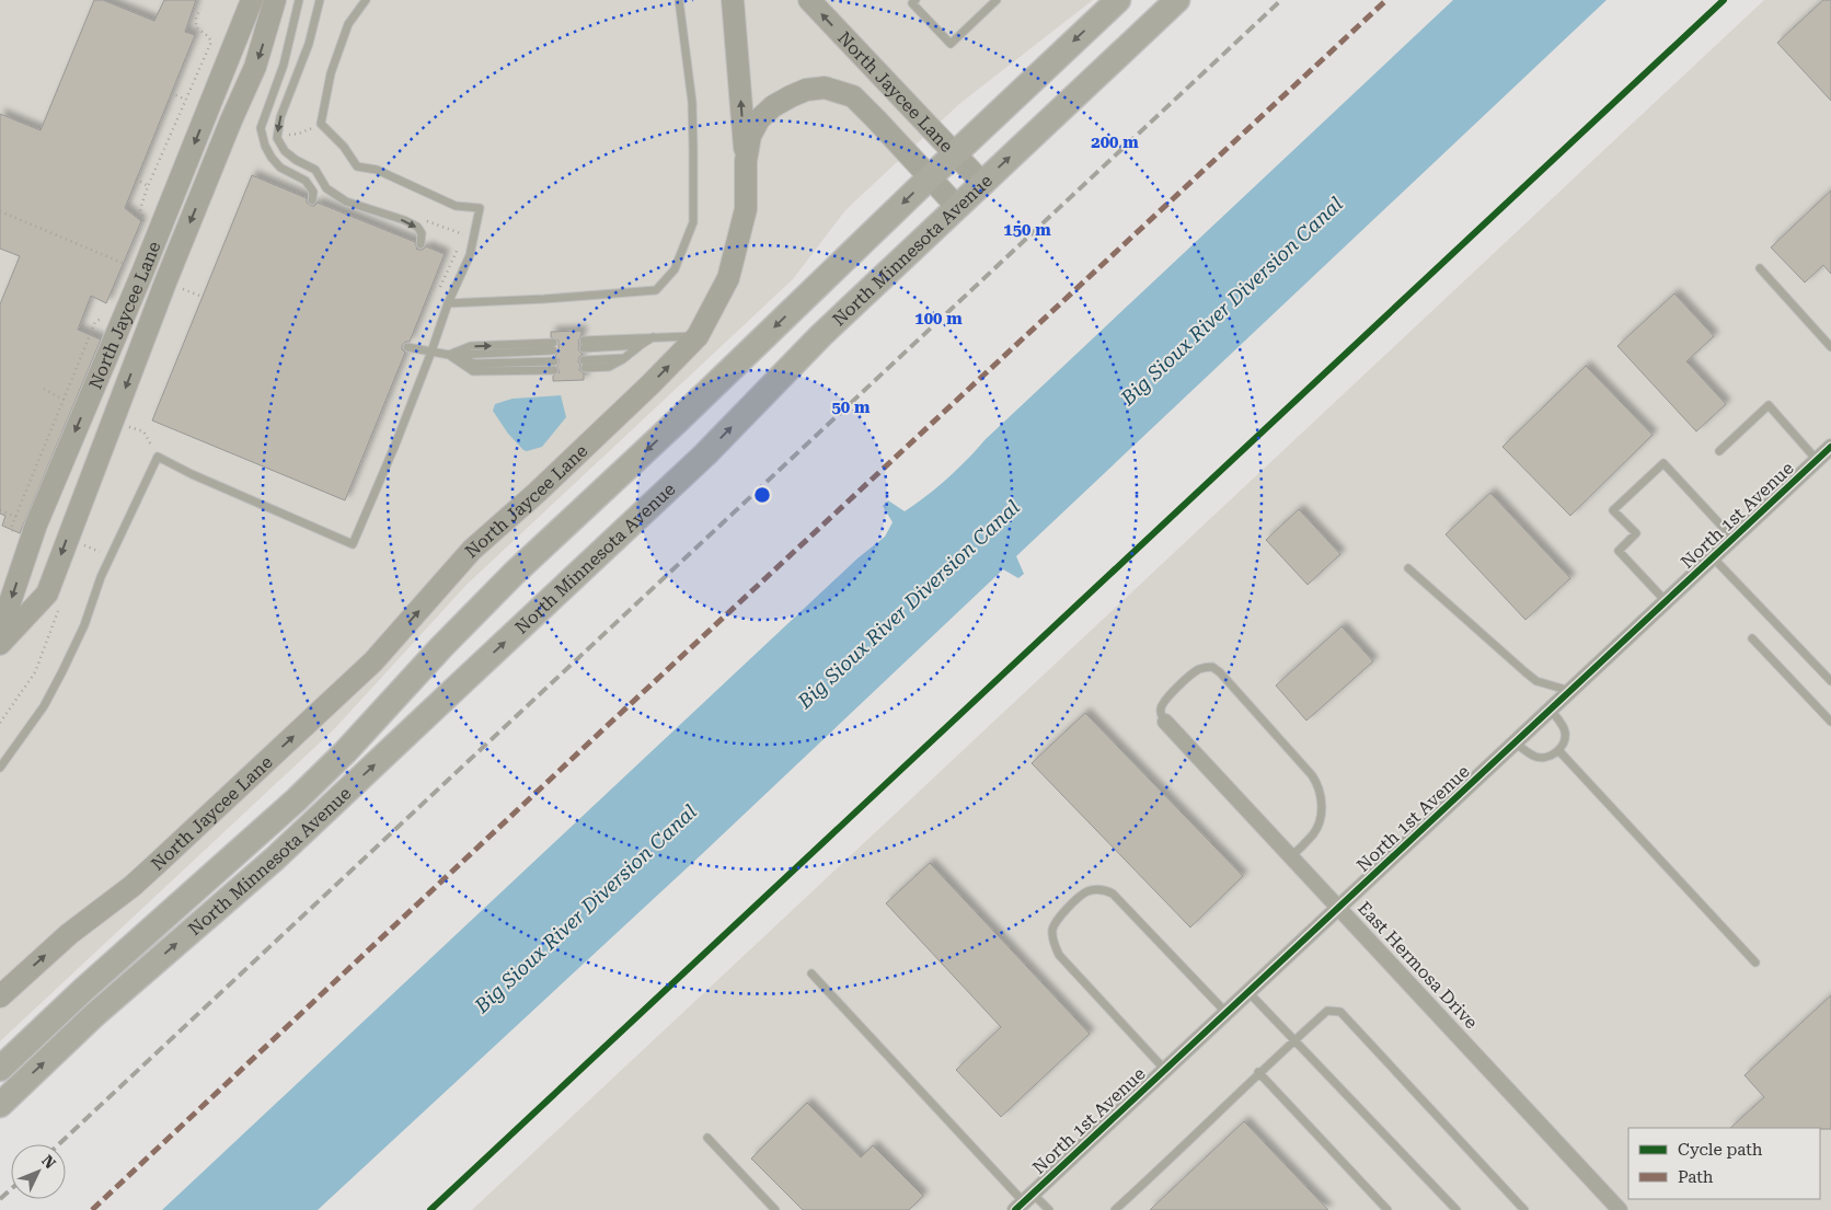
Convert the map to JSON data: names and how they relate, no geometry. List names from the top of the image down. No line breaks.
{"streets":{"main road":["North Jaycee Lane","North Minnesota Avenue"],"street":["North 1st Avenue","East Hermosa Drive"]},"crossings":[["North Jaycee Lane","North Minnesota Avenue"],["North 1st Avenue","East Hermosa Drive"]],"water":["Big Sioux River Diversion Canal"],"legend":["Cycle path","Path"],"north":"top right","rings":["200 m","150 m","100 m","50 m"]}
